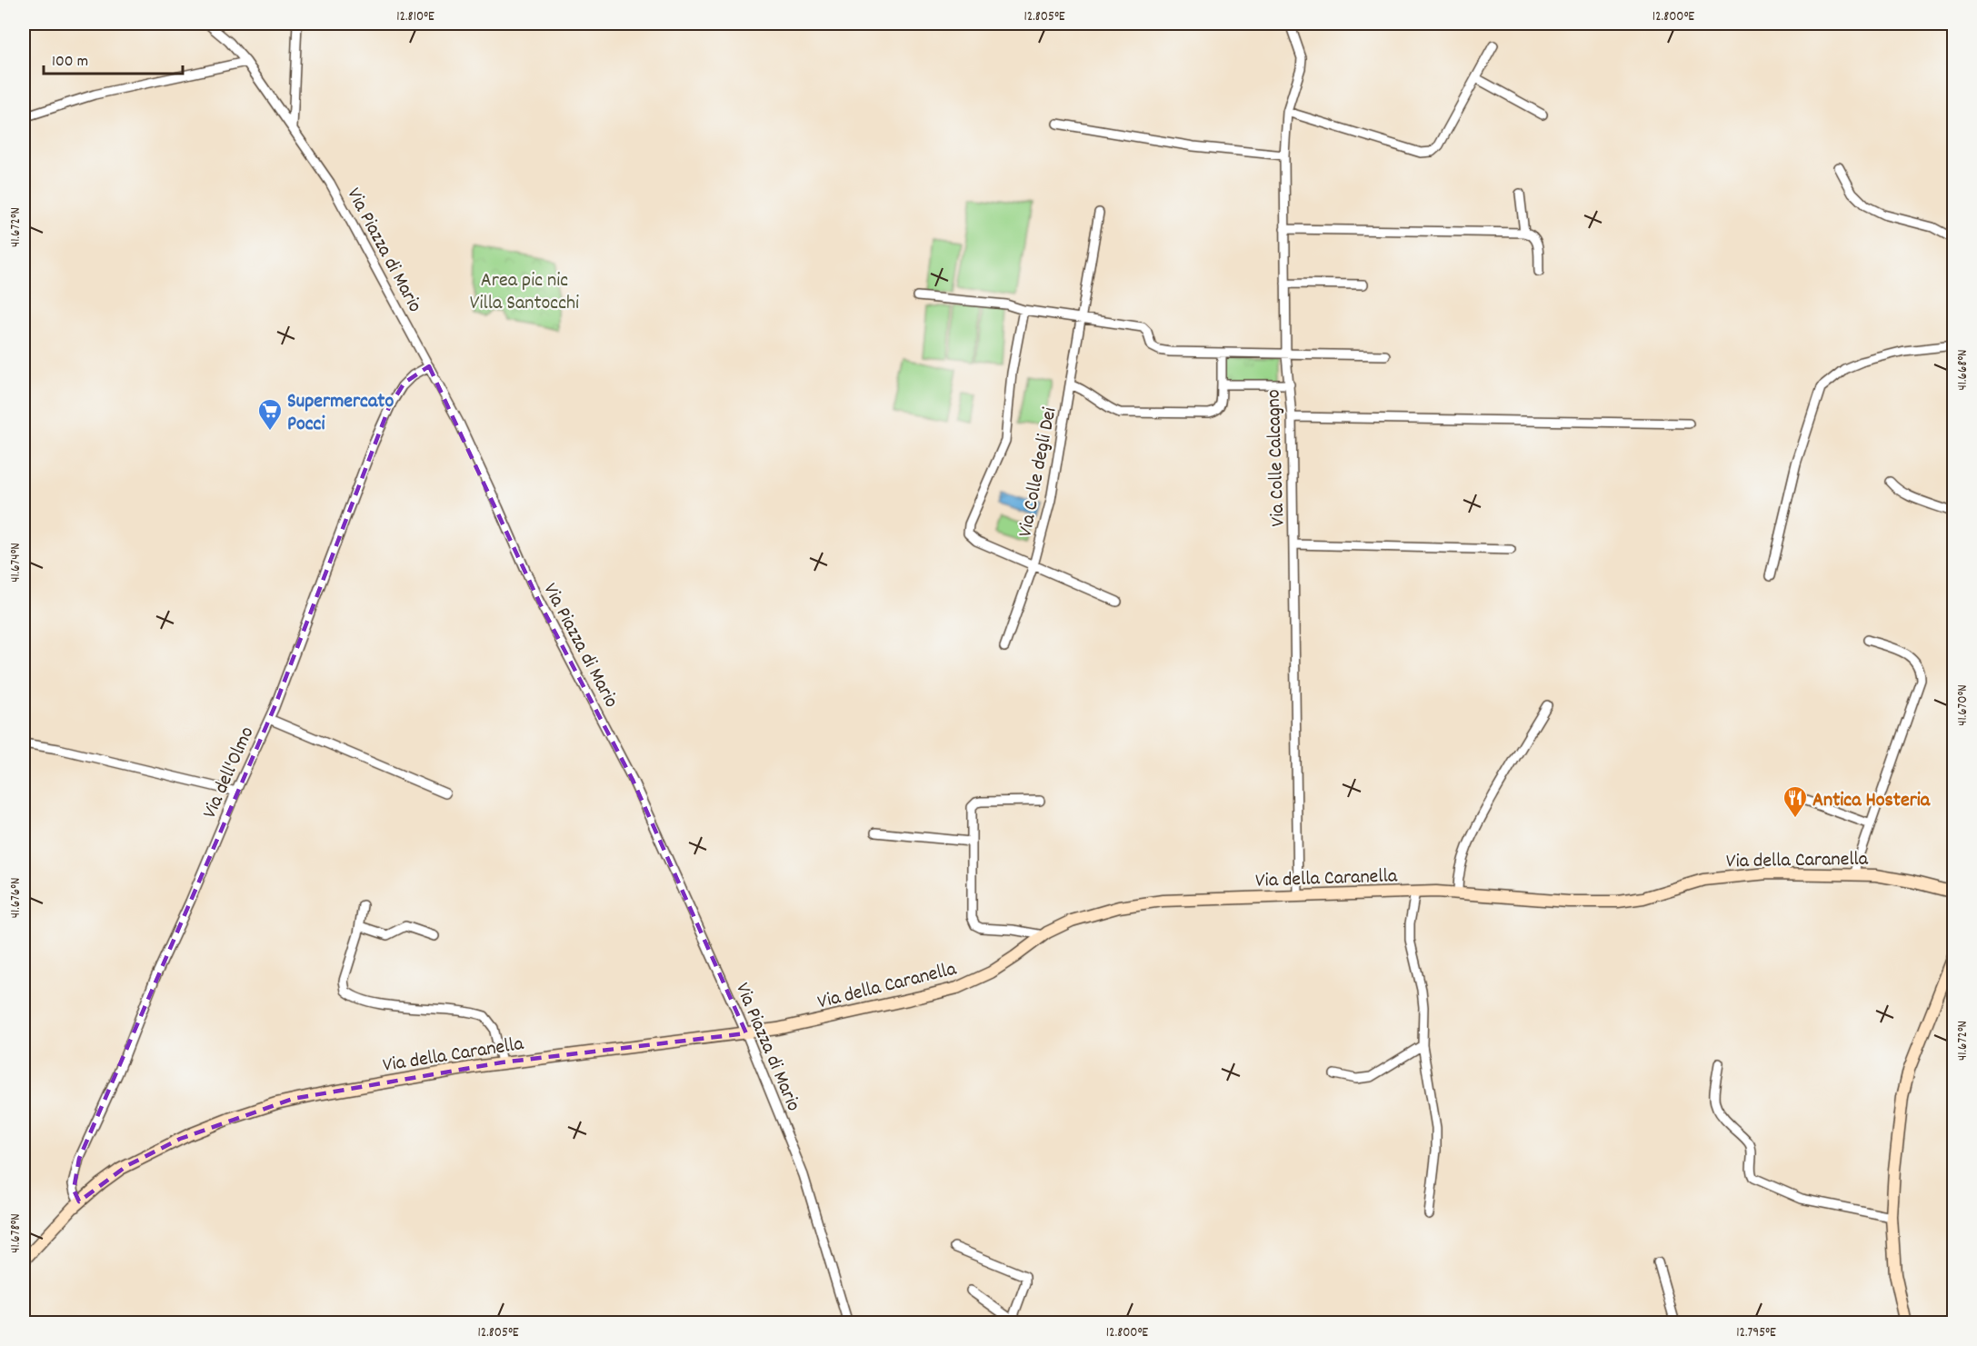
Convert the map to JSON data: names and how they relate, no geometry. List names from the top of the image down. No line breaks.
{"streets":{"main road":["Via della Caranella"],"street":["Via Piazza di Mario","Via Colle Calcagno","Via Colle degli Dei","Via dell'Olmo"]},"crossings":[["Via Piazza di Mario","Via dell'Olmo"],["Via Piazza di Mario","Via della Caranella"],["Via Colle Calcagno","Via della Caranella"],["Via dell'Olmo","Via della Caranella"]],"parks":["Area pic nic Villa Santocchi"],"places":{"supermarket":["Supermercato Pocci"],"restaurant":["Antica Hosteria"]},"scale_bar":"100 m","coordinates":["12.810°E","12.805°E","12.800°E","41.672°N","41.668°N","41.674°N","41.670°N","41.676°N","41.678°N","12.795°E"]}
